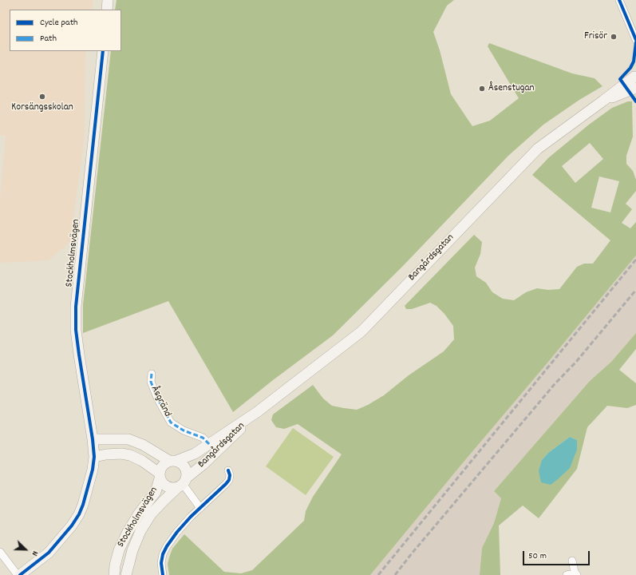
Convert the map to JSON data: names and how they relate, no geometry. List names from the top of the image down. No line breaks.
{"streets":{"main road":["Stockholmsvägen","Bangårdsgatan"],"street":["Åsgränd"]},"crossings":[["Stockholmsvägen","Bangårdsgatan"],["Bangårdsgatan","Åsgränd"]],"places":["Frisör","Åsenstugan","Korsängsskolan"],"legend":["Cycle path","Path"],"scale_bar":"50 m","north":"bottom right"}
